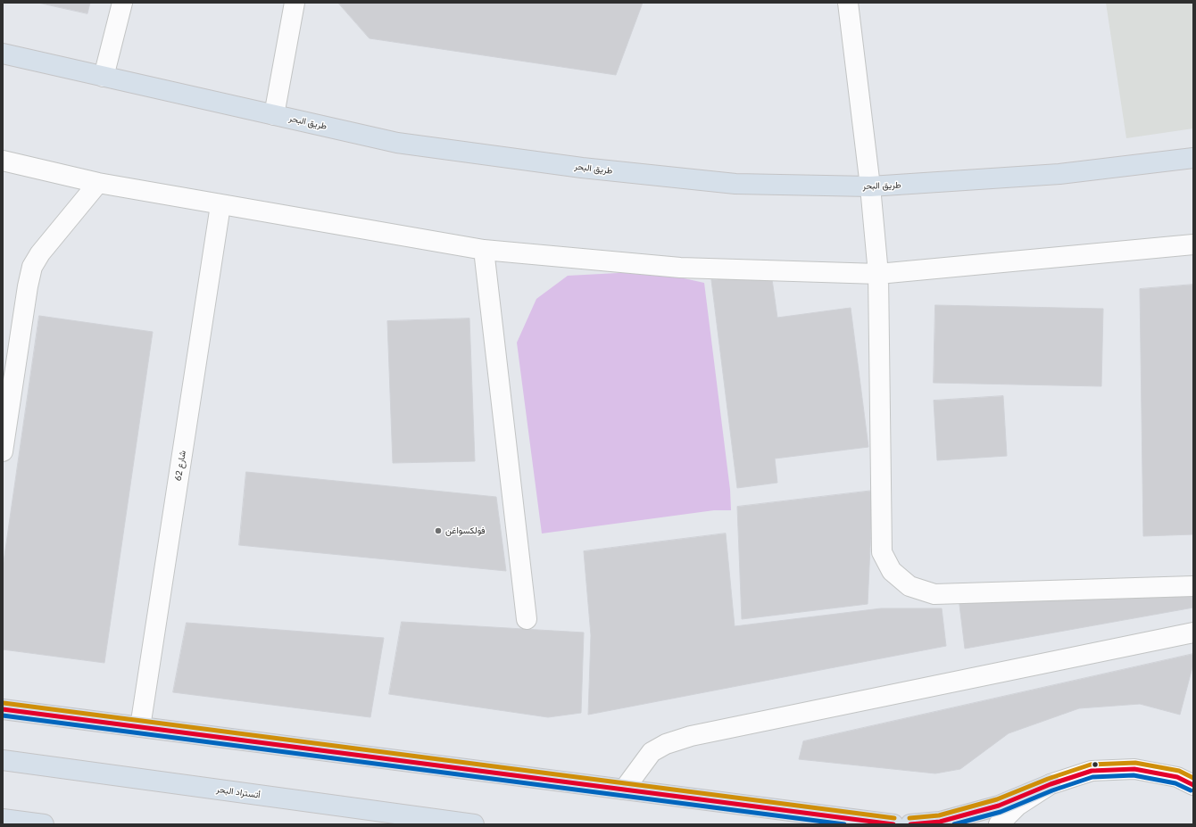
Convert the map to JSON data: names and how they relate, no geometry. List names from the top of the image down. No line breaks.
{"streets":{"highway":["طريق البحر","أتستراد البحر"],"street":["شارع 62"]},"places":["فولكسواغن"]}
